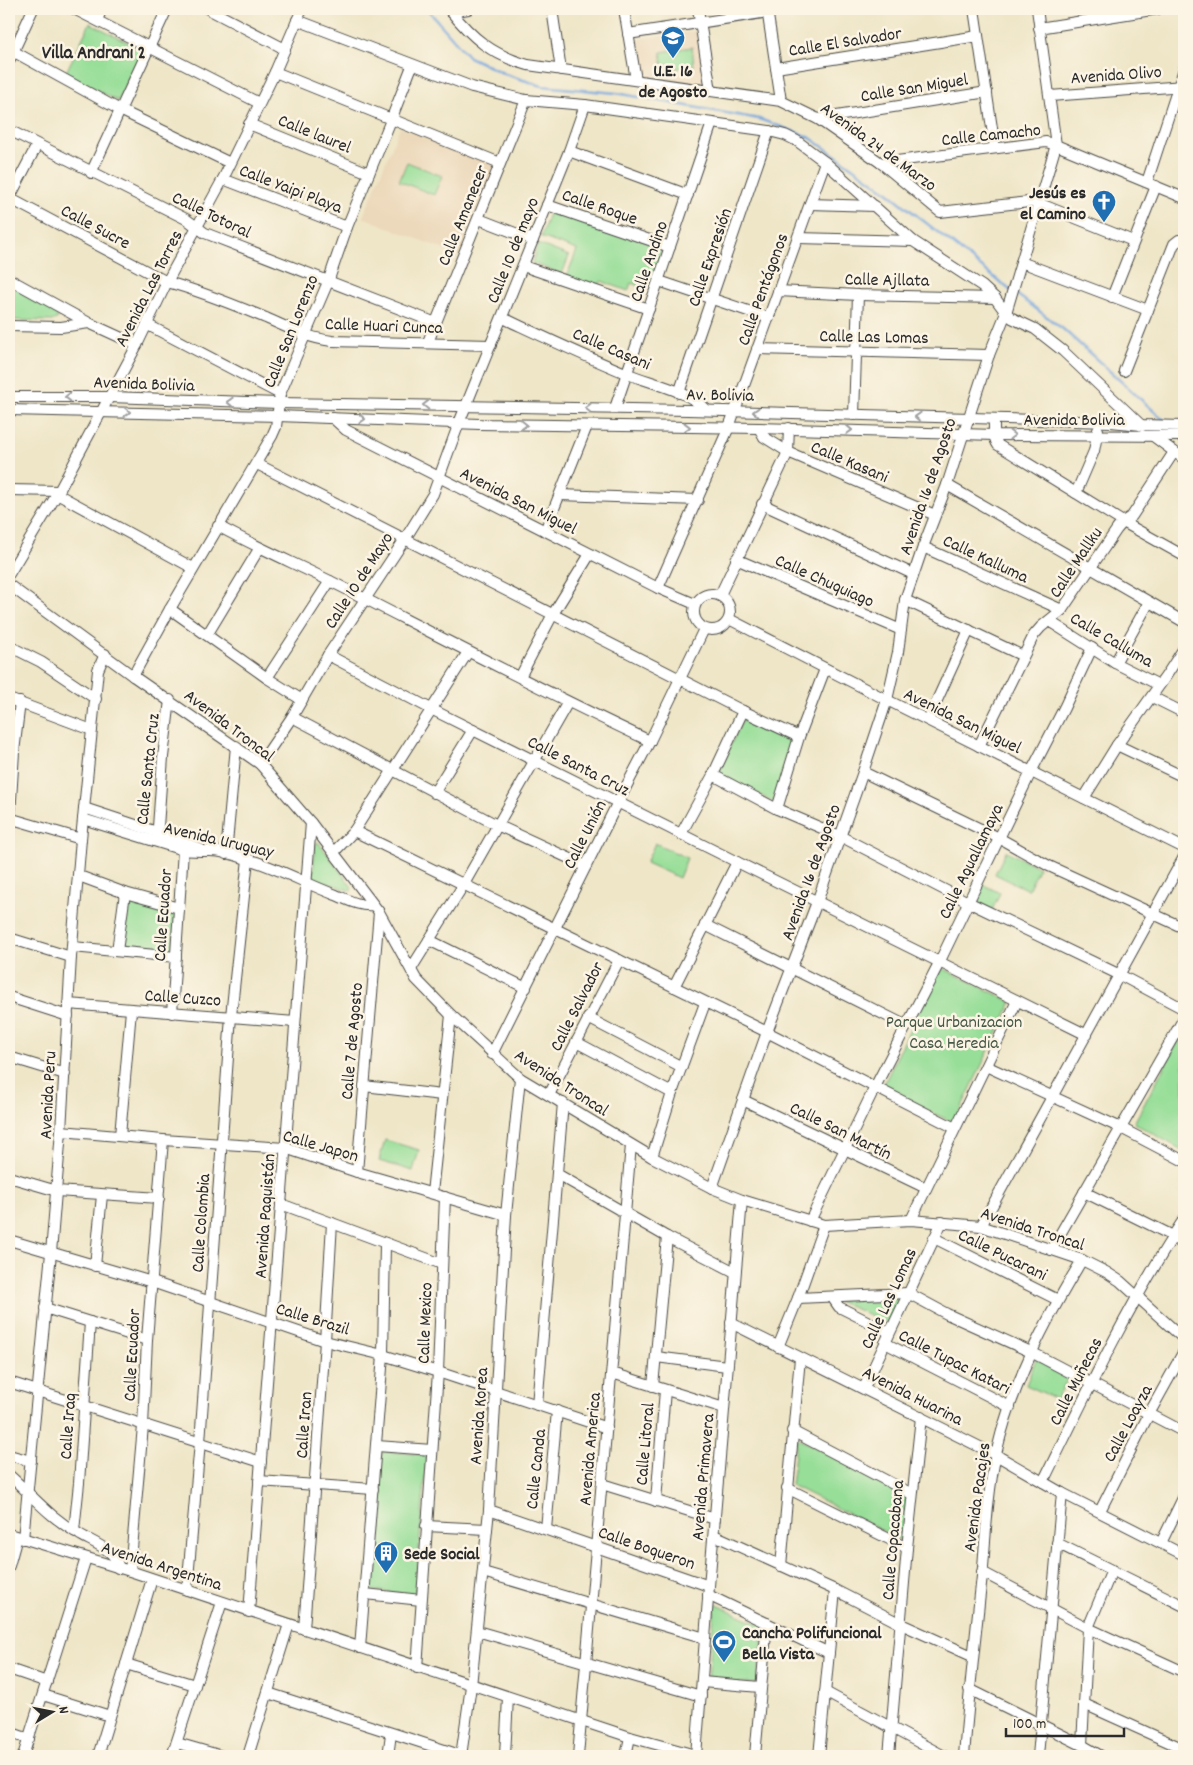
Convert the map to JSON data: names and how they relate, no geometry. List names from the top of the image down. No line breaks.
{"streets":{"street":["Calle El Salvador","Avenida Olivo","Calle San Miguel","Calle laurel","Calle Camacho","Avenida 24 de Marzo","Calle Yaipi Playa","Calle Roque","Calle Totoral","Calle Amanecer","Calle Sucre","Calle 10 de mayo","Calle Expresión","Calle Andino","Calle Ajllata","Avenida Las Torres","Calle Pentágonos","Calle Huari Cunca","Calle San Lorenzo","Calle Las Lomas","Calle Casani","Avenida Bolivia","Av. Bolivia","Calle Kasani","Avenida 16 de Agosto","Avenida San Miguel","Calle Kalluma","Calle Mallku","Calle 10 de Mayo","Calle Chuquiago","Calle Calluma","Avenida Troncal","Calle Santa Cruz","Calle Unión","Avenida Uruguay","Calle Aguallamaya","Calle Ecuador","Calle Cuzco","Calle Salvador","Calle 7 de Agosto","Avenida Peru","Calle San Martín","Calle Japon","Avenida Paquistán","Calle Colombia","Calle Pucarani","Calle Brazil","Calle Mexico","Calle Tupac Katari","Calle Muñecas","Avenida Huarina","Avenida Korea","Calle Loayza","Calle Iran","Calle Iraq","Calle Litoral","Avenida America","Calle Canda","Avenida Primavera","Avenida Pacajes","Calle Copacabana","Calle Boqueron","Avenida Argentina"]},"crossings":[["Avenida Olivo","Avenida 16 de Agosto"],["Calle San Miguel","Avenida 24 de Marzo"],["Calle laurel","Avenida Las Torres"],["Calle laurel","Calle San Lorenzo"],["Calle Camacho","Avenida 24 de Marzo"],["Calle Camacho","Avenida 16 de Agosto"],["Avenida 24 de Marzo","Avenida 16 de Agosto"],["Calle Yaipi Playa","Avenida Las Torres"],["Calle Yaipi Playa","Calle San Lorenzo"],["Calle Roque","Calle 10 de mayo"],["Calle Roque","Calle Andino"],["Calle Totoral","Calle Amanecer"],["Calle Totoral","Avenida Las Torres"],["Calle Totoral","Calle San Lorenzo"],["Calle Amanecer","Calle Huari Cunca"],["Calle Sucre","Avenida Las Torres"],["Calle Sucre","Calle Huari Cunca"],["Calle 10 de mayo","Calle Huari Cunca"],["Calle 10 de mayo","Calle Casani"],["Calle 10 de mayo","Av. Bolivia"],["Calle 10 de mayo","Calle 10 de Mayo"],["Calle Expresión","Calle Casani"],["Calle Andino","Calle Casani"],["Calle Andino","Av. Bolivia"],["Calle Ajllata","Calle Pentágonos"],["Avenida Las Torres","Calle Huari Cunca"],["Avenida Las Torres","Avenida Bolivia"],["Calle Pentágonos","Calle Las Lomas"],["Calle Pentágonos","Av. Bolivia"],["Calle Pentágonos","Avenida San Miguel"],["Calle Huari Cunca","Calle San Lorenzo"],["Calle San Lorenzo","Avenida Bolivia"],["Calle San Lorenzo","Av. Bolivia"],["Calle San Lorenzo","Avenida Troncal"],["Calle Las Lomas","Avenida 16 de Agosto"],["Calle Las Lomas","Avenida Troncal"],["Calle Las Lomas","Calle Pucarani"],["Calle Las Lomas","Calle Tupac Katari"],["Calle Las Lomas","Avenida Huarina"],["Calle Casani","Av. Bolivia"],["Avenida Bolivia","Av. Bolivia"],["Avenida Bolivia","Avenida 16 de Agosto"],["Av. Bolivia","Calle Kasani"],["Av. Bolivia","Avenida 16 de Agosto"],["Av. Bolivia","Avenida San Miguel"],["Av. Bolivia","Calle 10 de Mayo"],["Calle Kasani","Avenida 16 de Agosto"],["Avenida 16 de Agosto","Avenida San Miguel"],["Avenida 16 de Agosto","Calle Kalluma"],["Avenida 16 de Agosto","Calle Chuquiago"],["Avenida 16 de Agosto","Avenida Troncal"],["Avenida 16 de Agosto","Calle Santa Cruz"],["Avenida 16 de Agosto","Calle San Martín"],["Avenida San Miguel","Calle Mallku"],["Avenida San Miguel","Calle 10 de Mayo"],["Avenida San Miguel","Calle Unión"],["Avenida San Miguel","Calle Aguallamaya"],["Calle Kalluma","Calle Mallku"],["Calle Mallku","Calle Calluma"],["Calle 10 de Mayo","Avenida Troncal"],["Calle 10 de Mayo","Calle Santa Cruz"],["Calle Calluma","Calle Aguallamaya"],["Avenida Troncal","Calle Santa Cruz"],["Avenida Troncal","Calle Unión"],["Avenida Troncal","Avenida Uruguay"],["Avenida Troncal","Calle Aguallamaya"],["Avenida Troncal","Calle Salvador"],["Avenida Troncal","Calle 7 de Agosto"],["Avenida Troncal","Avenida Peru"],["Avenida Troncal","Avenida Paquistán"],["Avenida Troncal","Calle Muñecas"],["Avenida Troncal","Avenida Korea"],["Avenida Troncal","Avenida America"],["Avenida Troncal","Avenida Primavera"],["Avenida Troncal","Avenida Pacajes"],["Calle Santa Cruz","Calle Unión"],["Calle Santa Cruz","Avenida Uruguay"],["Calle Santa Cruz","Calle Aguallamaya"],["Avenida Uruguay","Calle Ecuador"],["Avenida Uruguay","Calle 7 de Agosto"],["Avenida Uruguay","Avenida Paquistán"],["Avenida Uruguay","Calle Colombia"],["Calle Aguallamaya","Calle San Martín"],["Calle Ecuador","Calle Cuzco"],["Calle Ecuador","Calle Japon"],["Calle Ecuador","Calle Brazil"],["Calle Ecuador","Avenida Argentina"],["Calle Cuzco","Avenida Peru"],["Calle Cuzco","Avenida Paquistán"],["Calle Cuzco","Calle Colombia"],["Calle 7 de Agosto","Calle Japon"],["Avenida Peru","Calle Japon"],["Avenida Peru","Calle Brazil"],["Avenida Peru","Avenida Argentina"],["Calle Japon","Avenida Paquistán"],["Calle Japon","Calle Colombia"],["Calle Japon","Calle Mexico"],["Calle Japon","Avenida Korea"],["Avenida Paquistán","Calle Brazil"],["Avenida Paquistán","Avenida Argentina"],["Calle Colombia","Calle Brazil"],["Calle Colombia","Avenida Argentina"],["Calle Pucarani","Avenida Pacajes"],["Calle Brazil","Calle Mexico"],["Calle Brazil","Avenida Korea"],["Calle Brazil","Calle Iran"],["Calle Brazil","Avenida America"],["Calle Brazil","Calle Canda"],["Calle Mexico","Avenida Argentina"],["Calle Tupac Katari","Avenida Pacajes"],["Calle Muñecas","Avenida Huarina"],["Avenida Huarina","Calle Loayza"],["Avenida Huarina","Avenida Primavera"],["Avenida Huarina","Avenida Pacajes"],["Avenida Huarina","Calle Copacabana"],["Avenida Korea","Calle Boqueron"],["Avenida Korea","Avenida Argentina"],["Calle Iran","Avenida Argentina"],["Avenida America","Calle Boqueron"],["Avenida America","Avenida Argentina"],["Calle Canda","Calle Boqueron"],["Avenida Primavera","Calle Boqueron"],["Avenida Primavera","Avenida Argentina"]],"districts":["Villa Andrani 2"],"parks":["Parque Urbanizacion Casa Heredia"],"places":{"school or university":["U.E. 16 de Agosto"],"church":["Jesús es el Camino"],"building":["Sede Social"],"sports":["Cancha Polifuncional Bella Vista"]},"scale_bar":"100 m","north":"right"}
